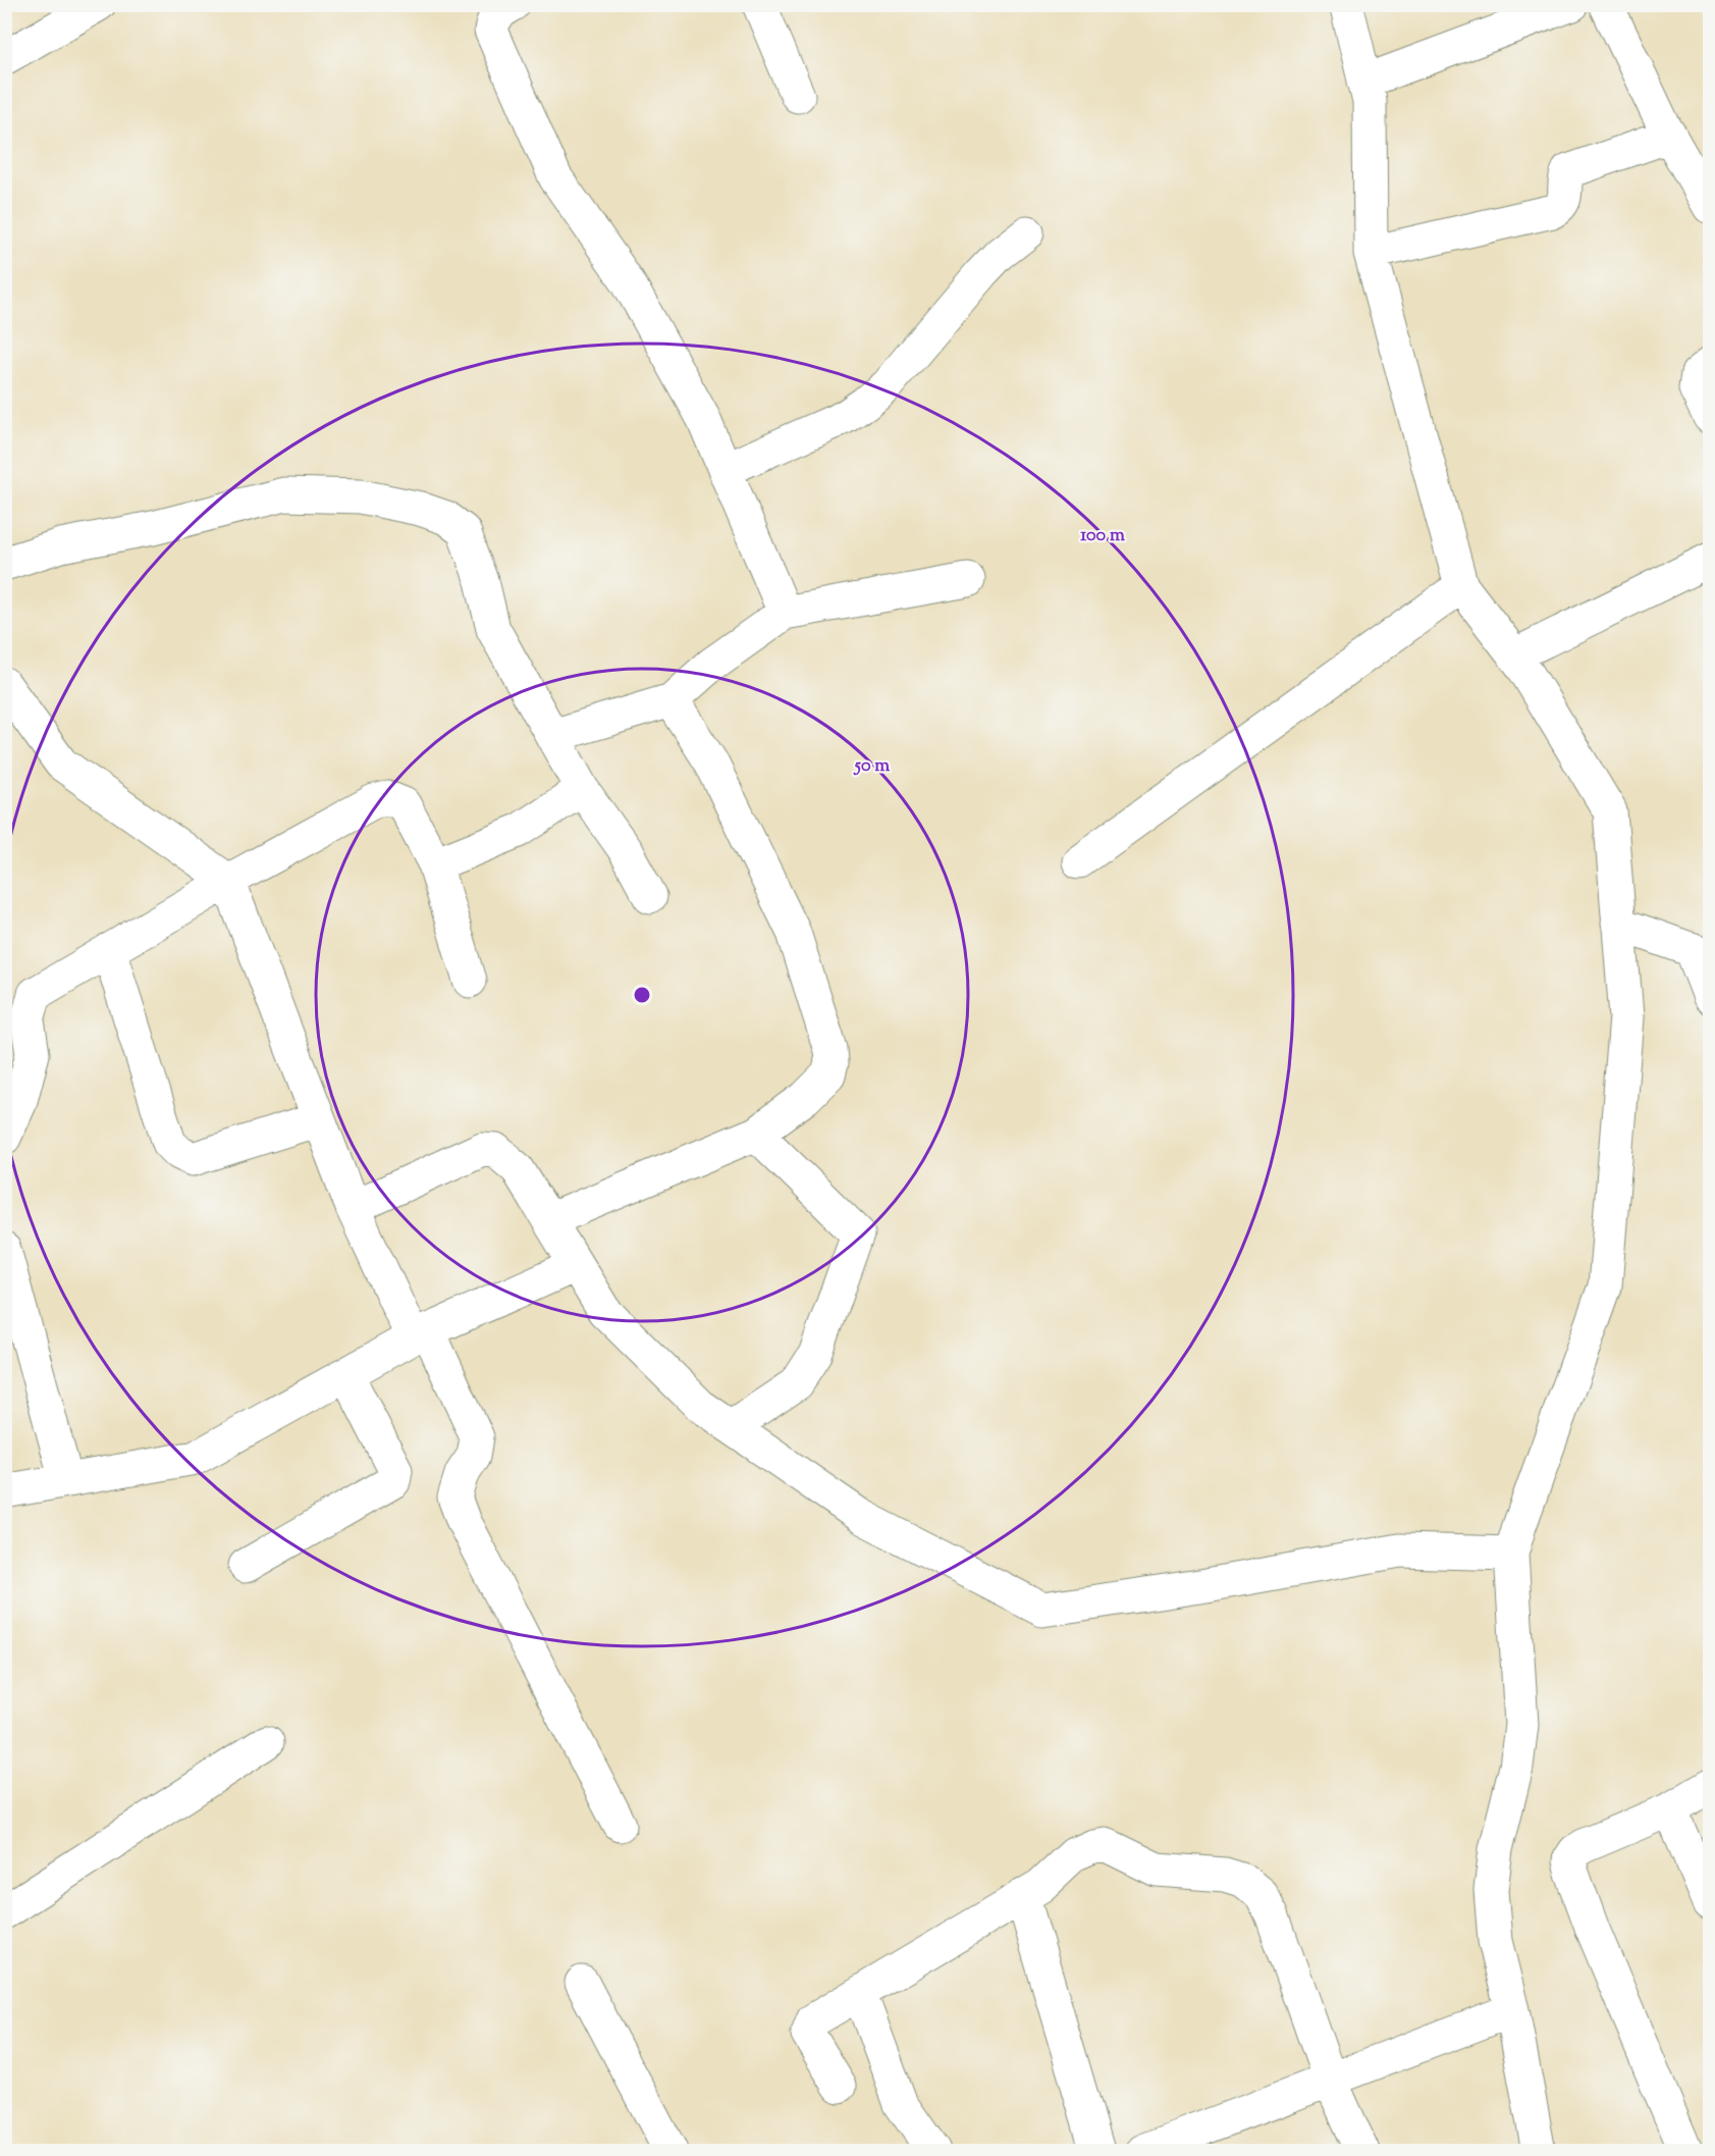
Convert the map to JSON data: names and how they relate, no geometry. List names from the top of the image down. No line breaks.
{"rings":["100 m","50 m"]}
